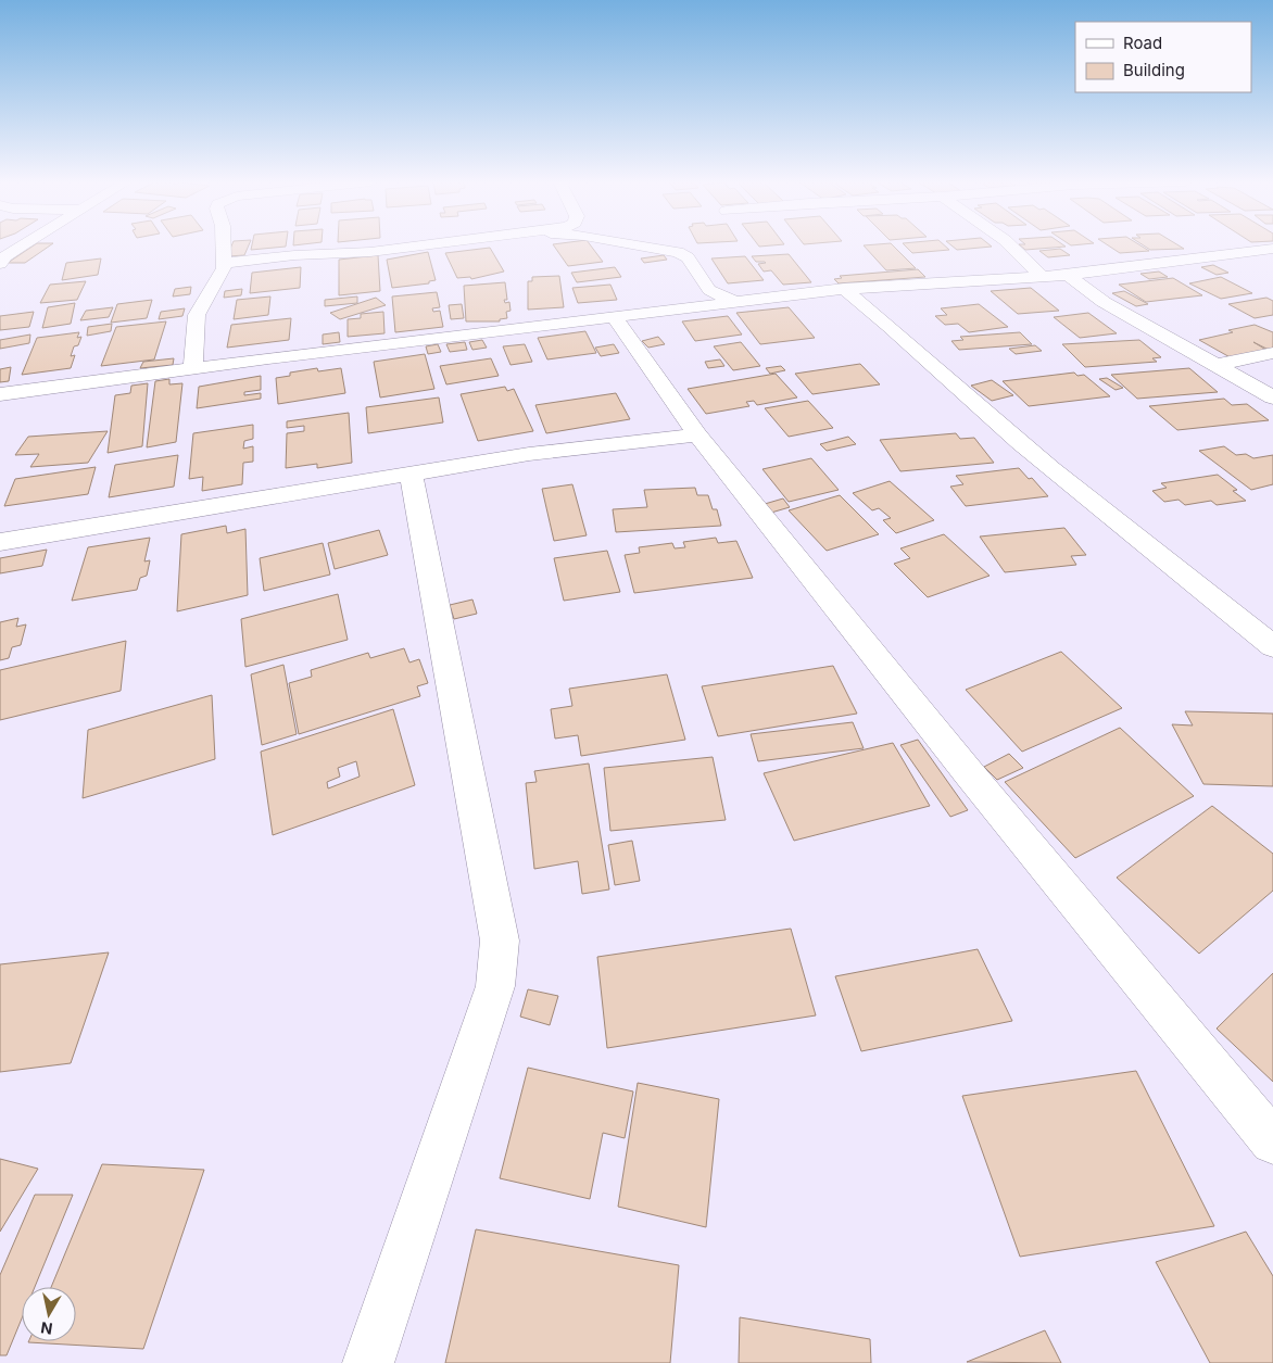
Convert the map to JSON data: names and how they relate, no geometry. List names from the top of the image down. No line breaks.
{"legend":["Road","Building"],"north":"bottom"}
